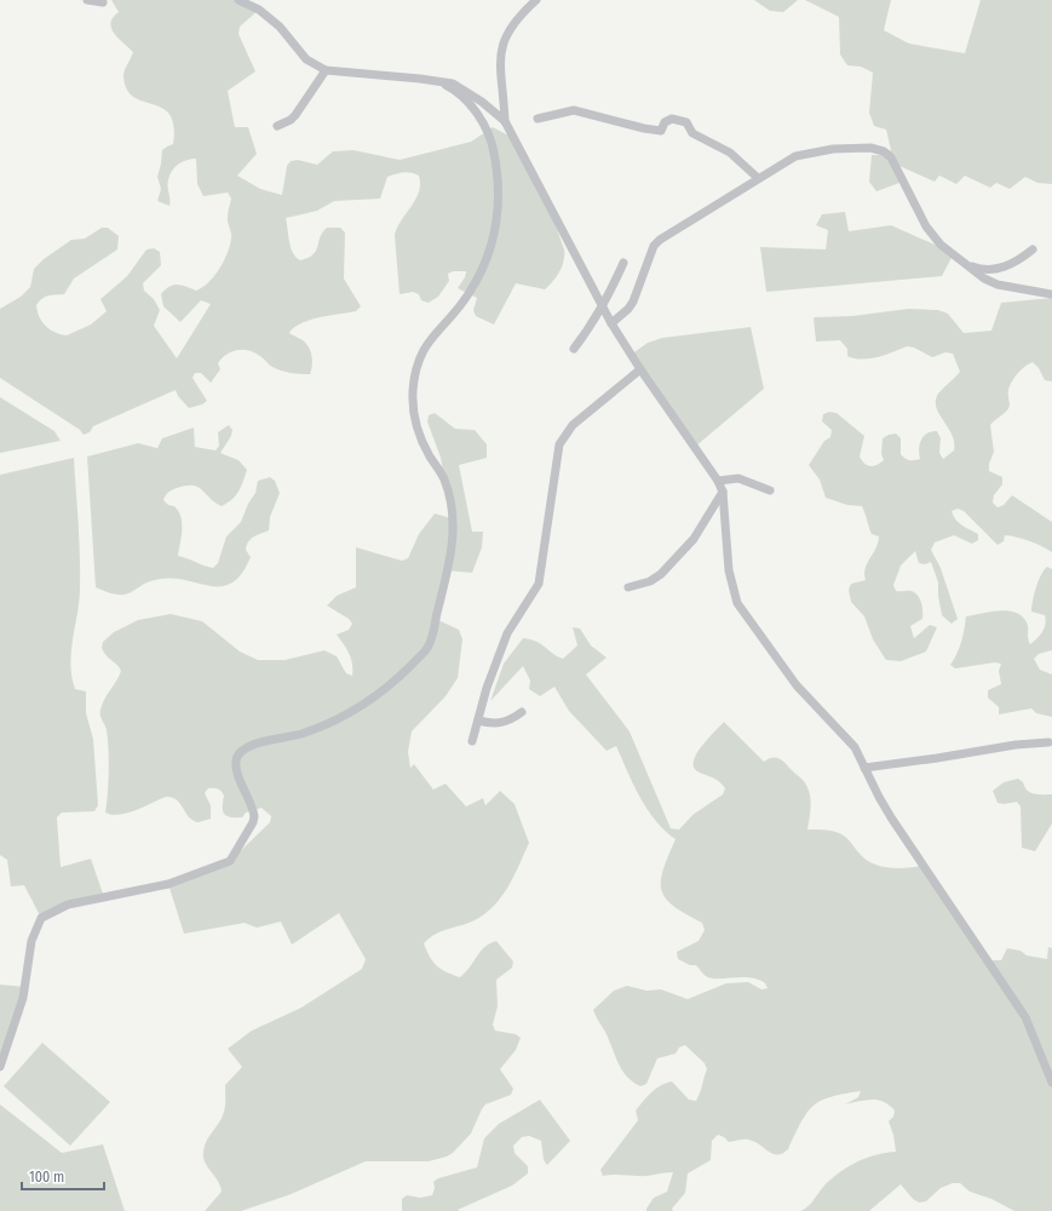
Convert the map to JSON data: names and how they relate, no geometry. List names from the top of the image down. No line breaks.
{"scale_bar":"100 m"}
